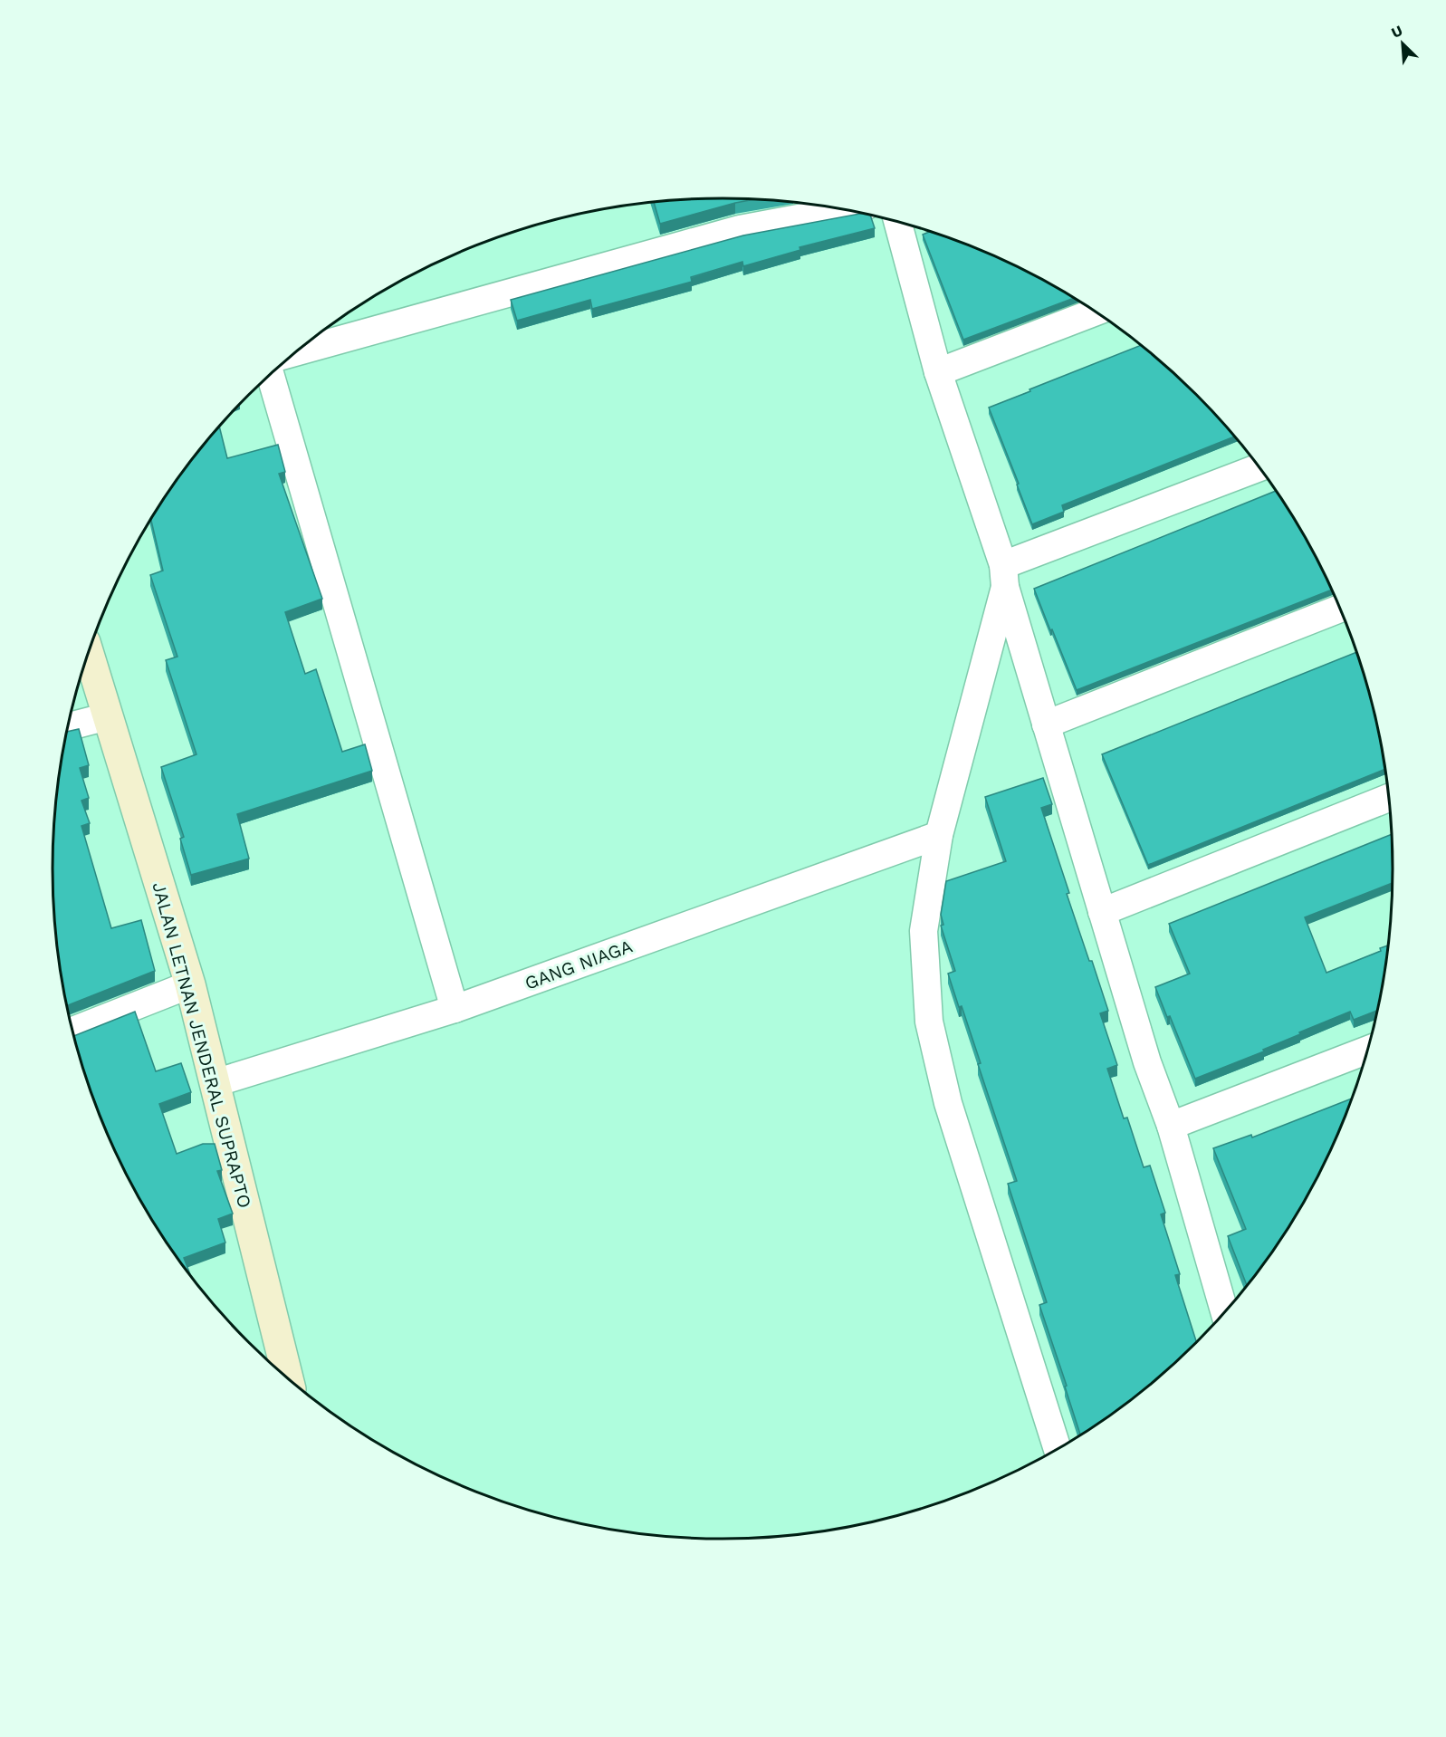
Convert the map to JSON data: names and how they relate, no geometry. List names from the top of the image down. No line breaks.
{"streets":{"main road":["JALAN LETNAN JENDERAL SUPRAPTO"],"street":["GANG NIAGA"]},"crossings":[["GANG NIAGA","JALAN LETNAN JENDERAL SUPRAPTO"]],"north":"top left"}
